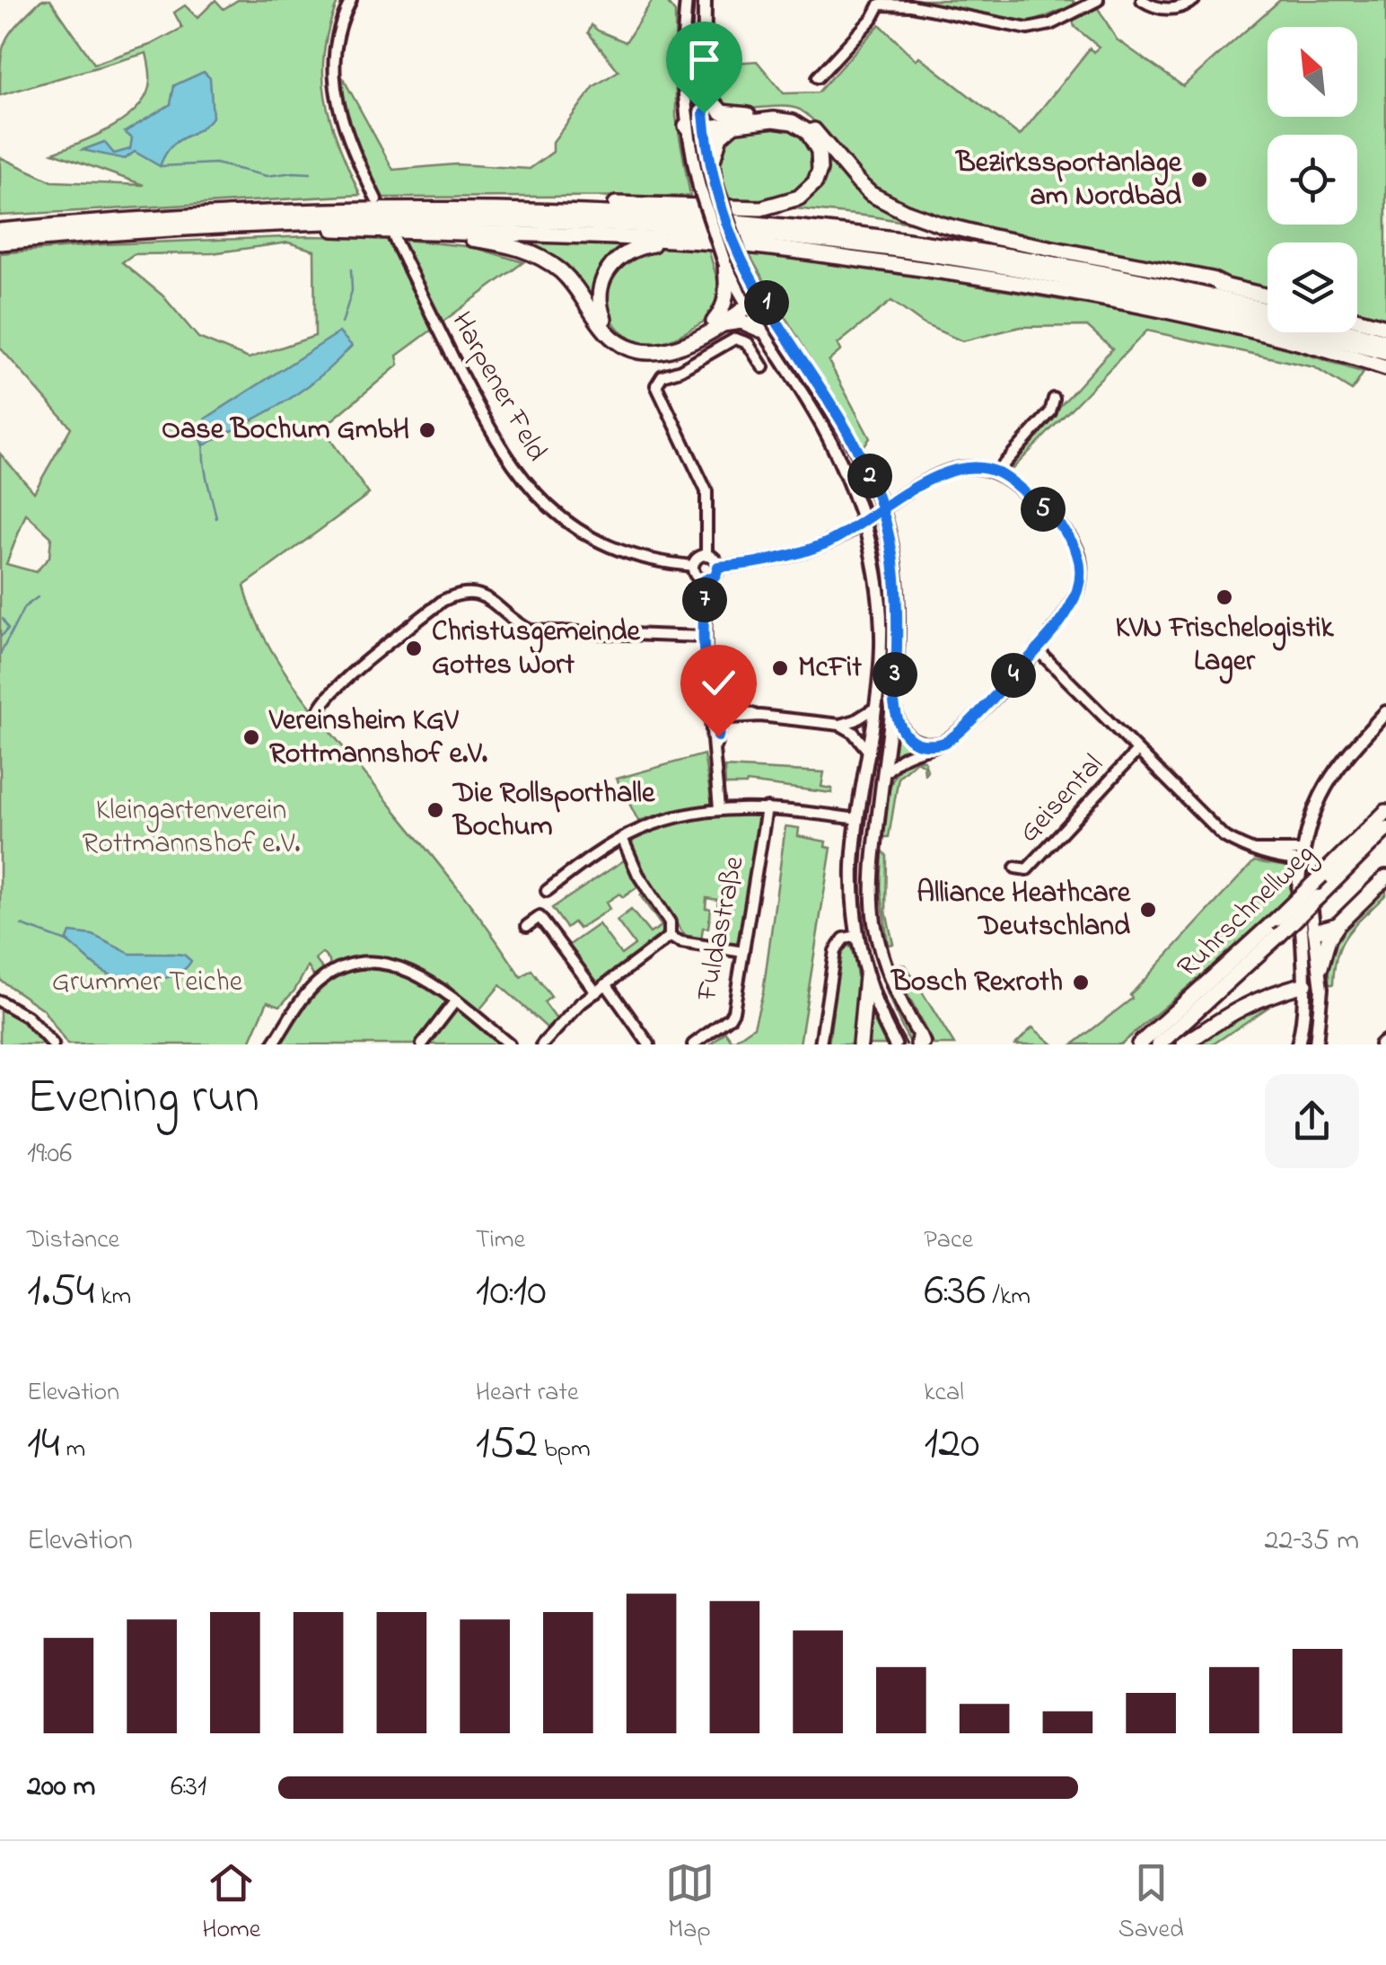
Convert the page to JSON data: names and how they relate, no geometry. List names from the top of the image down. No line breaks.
{"streets":{"highway":["Ruhrschnellweg"],"street":["Harpener Feld","Geisental","Fuldastraße"]},"parks":["Kleingartenverein Rottmannshof e.V.","Grummer Teiche"],"places":["Bezirkssportanlage am Nordbad","Oase Bochum GmbH","KVN Frischelogistik Lager","Christusgemeinde Gottes Wort","McFit","Vereinsheim KGV Rottmannshof e.V.","Die Rollsporthalle Bochum","Alliance Heathcare Deutschland","Bosch Rexroth"],"north":"top left","page":{"pins":["1","2","5","7","3","4"],"heading":["Evening run","19:06"],"stats":[["Distance","1.54 km"],["Time","10:10"],["Pace","6:36 /km"],["Elevation","14 m"],["Heart rate","152 bpm"],["kcal","120"]],"chart":["Elevation","22–35 m"],"list":[{"name":"200 m","note":"6:31"}],"tabs":["Home","Map","Saved"]}}
